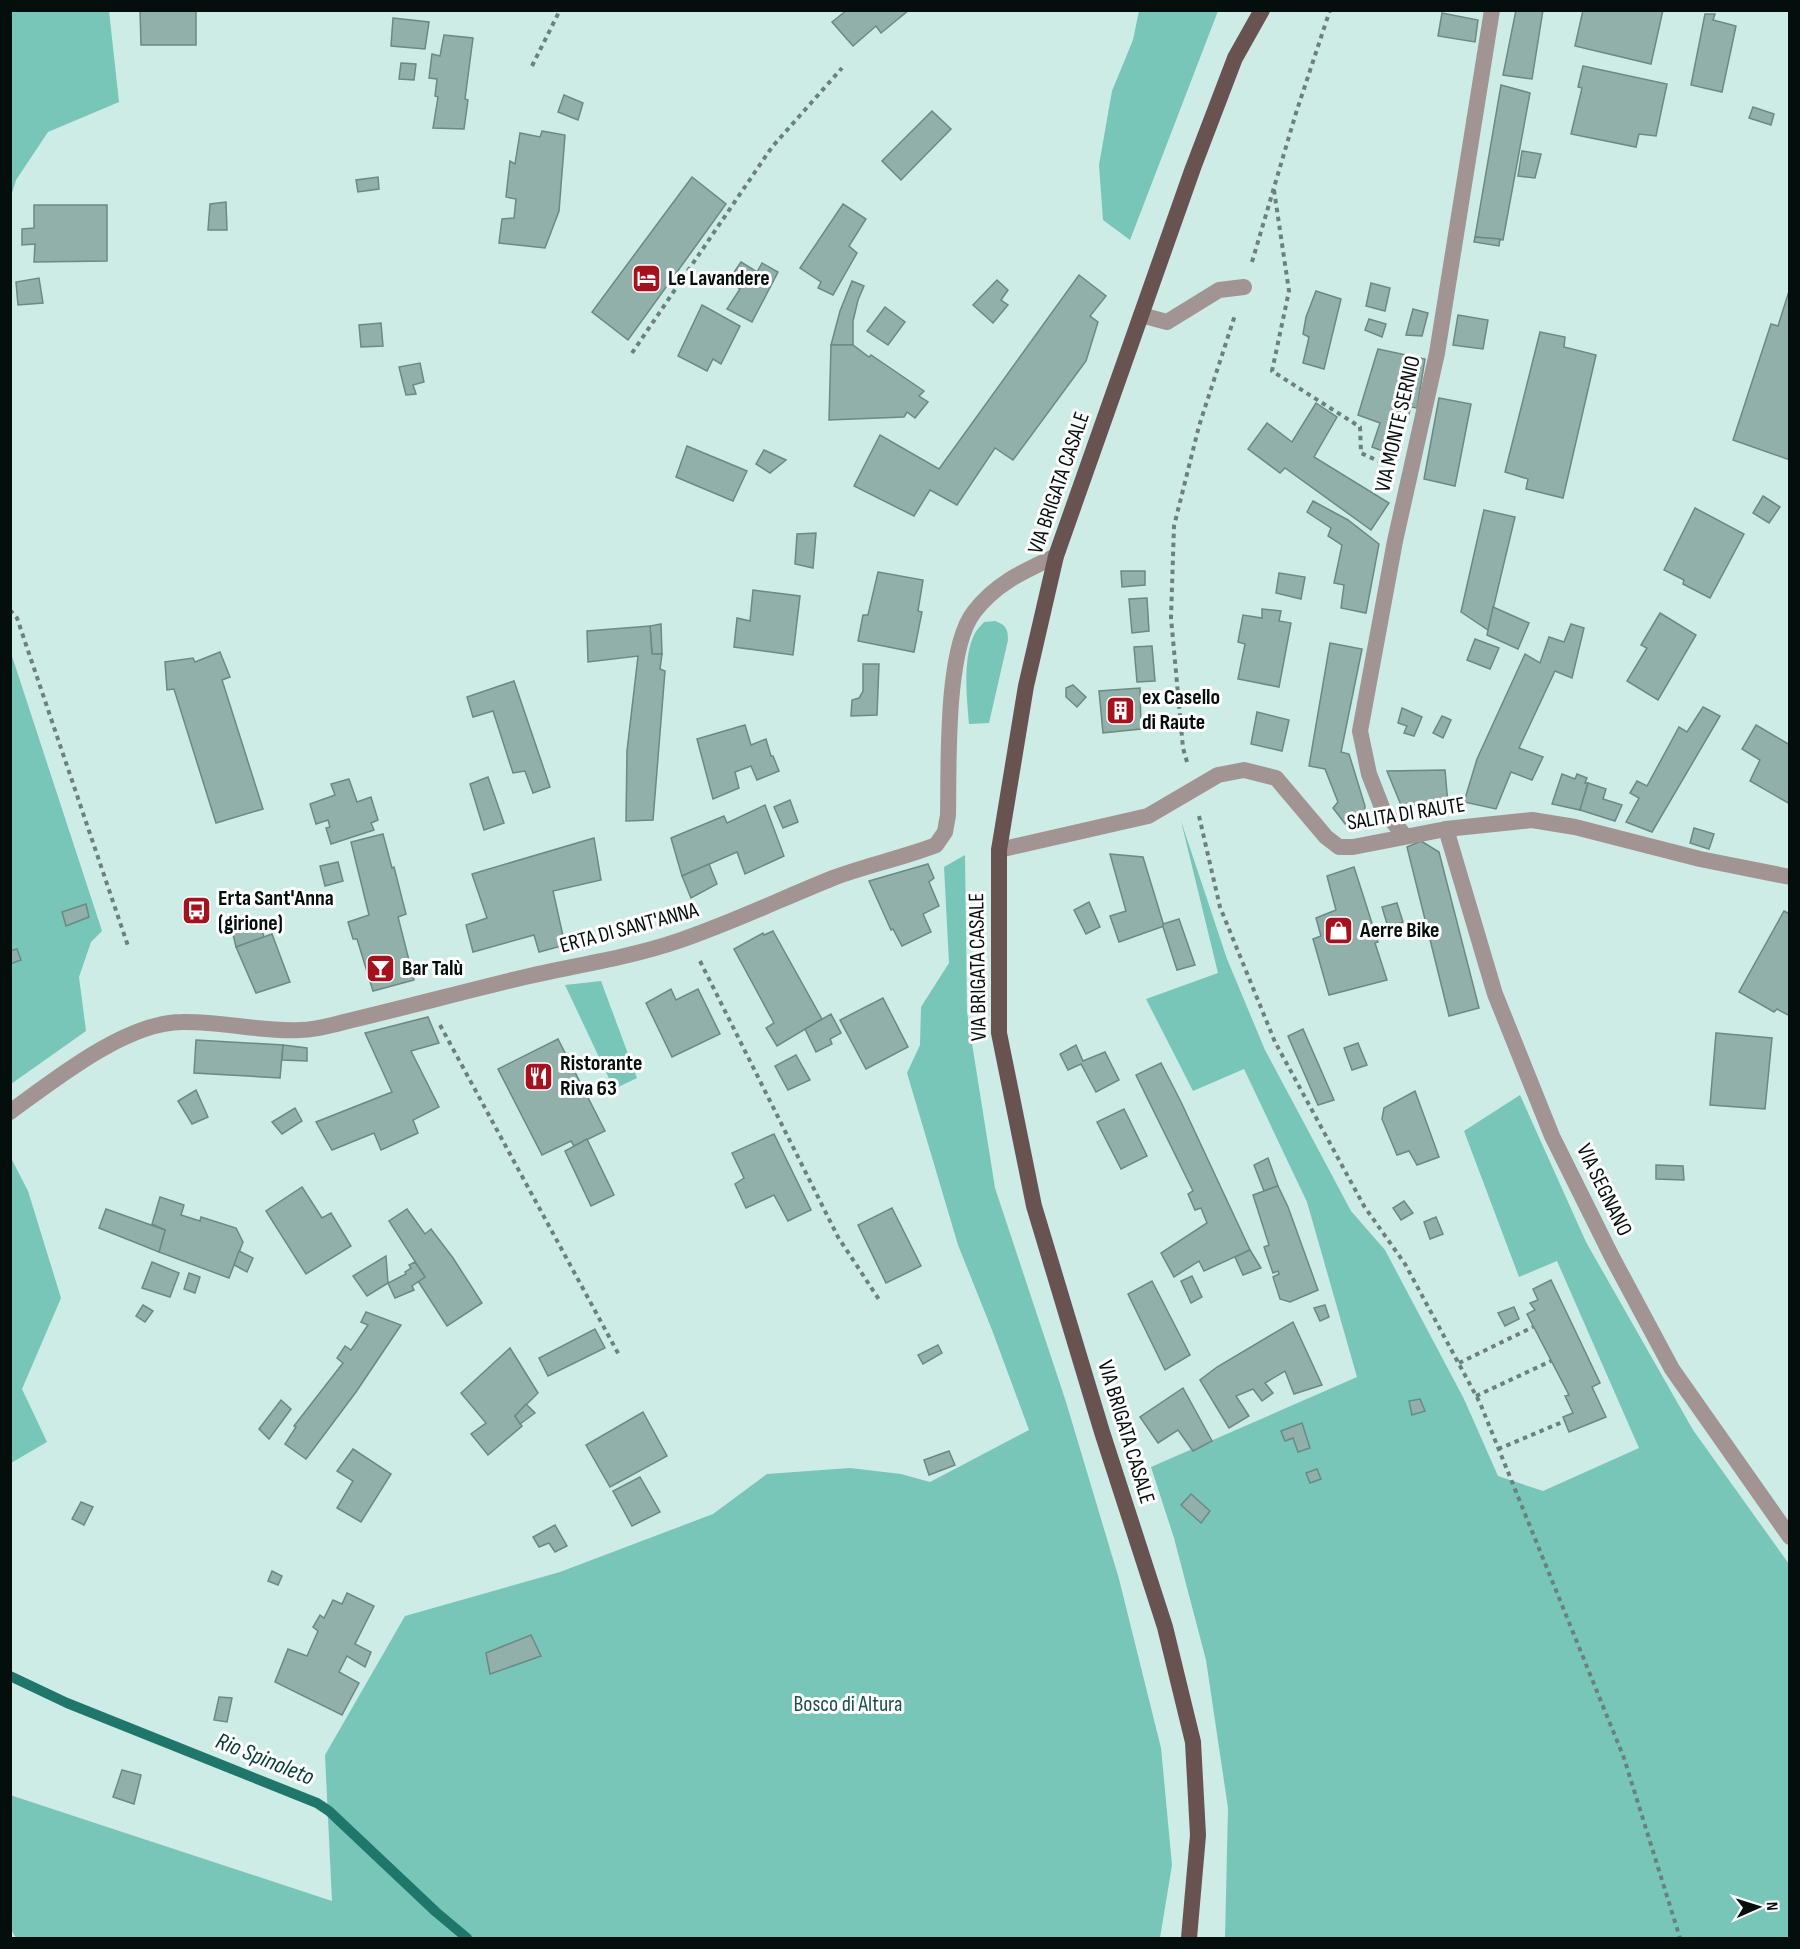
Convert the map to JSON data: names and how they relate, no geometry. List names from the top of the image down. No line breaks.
{"streets":{"main road":["VIA BRIGATA CASALE"],"street":["VIA MONTE SERNIO","SALITA DI RAUTE","ERTA DI SANT'ANNA","VIA SEGNANO"]},"crossings":[["VIA MONTE SERNIO","SALITA DI RAUTE"],["VIA BRIGATA CASALE","SALITA DI RAUTE"],["VIA BRIGATA CASALE","ERTA DI SANT'ANNA"],["SALITA DI RAUTE","VIA SEGNANO"]],"water":["Rio Spinoleto"],"parks":["Bosco di Altura"],"places":{"hotel":["Le Lavandere"],"building":["ex Casello di Raute"],"bus stop":["Erta Sant'Anna (girione)"],"shop":["Aerre Bike"],"bar":["Bar Talù"],"restaurant":["Ristorante Riva 63"]},"north":"right"}
